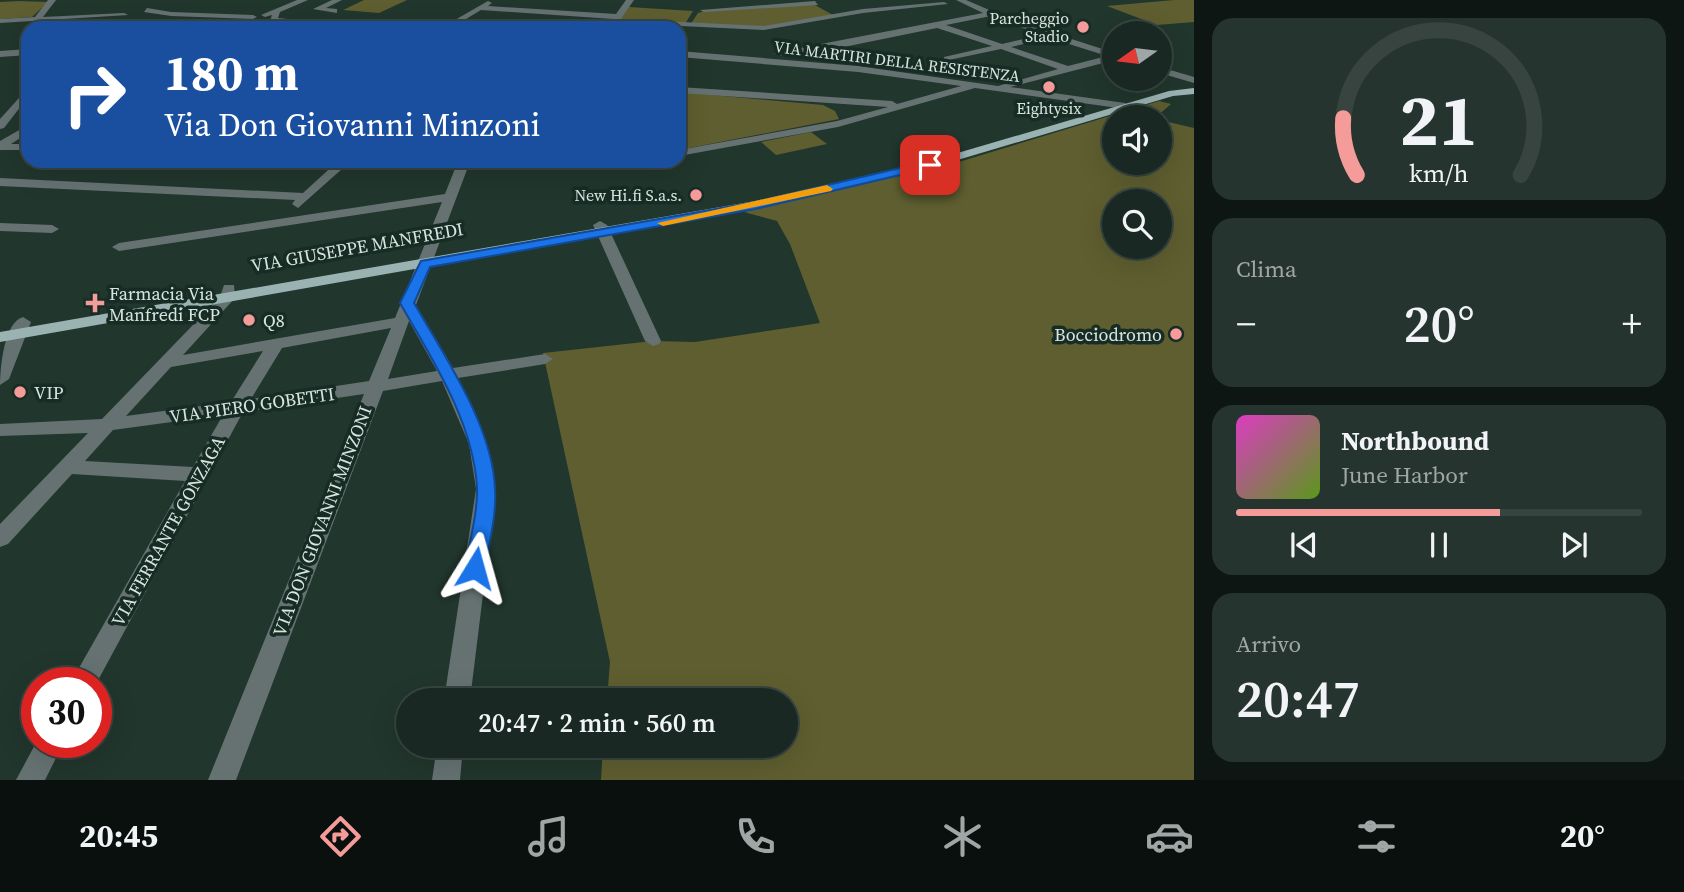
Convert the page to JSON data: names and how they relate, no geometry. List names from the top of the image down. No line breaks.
{"streets":{"main road":["VIA GIUSEPPE MANFREDI"],"street":["VIA MARTIRI DELLA RESISTENZA","VIA PIERO GOBETTI","VIA DON GIOVANNI MINZONI","VIA FERRANTE GONZAGA"]},"crossings":[["VIA MARTIRI DELLA RESISTENZA","VIA GIUSEPPE MANFREDI"],["VIA GIUSEPPE MANFREDI","VIA DON GIOVANNI MINZONI"],["VIA PIERO GOBETTI","VIA DON GIOVANNI MINZONI"],["VIA PIERO GOBETTI","VIA FERRANTE GONZAGA"]],"places":{"other":["Parcheggio Stadio","Eightysix","New Hi.fi S.a.s.","Q8","Bocciodromo","VIP"],"health":["Farmacia Via Manfredi FCP"]},"north":"left","page":{"turn":["180 m","Via Don Giovanni Minzoni"],"tile":["Clima",["Arrivo","20:47"]],"heat":["−","20°","+"],"song":["Northbound","June Harbor"],"limit":"30","trip":"20:47 · 2 min · 560 m","tabs":["20:45","20°"],"gauge":["21","km/h"]}}
